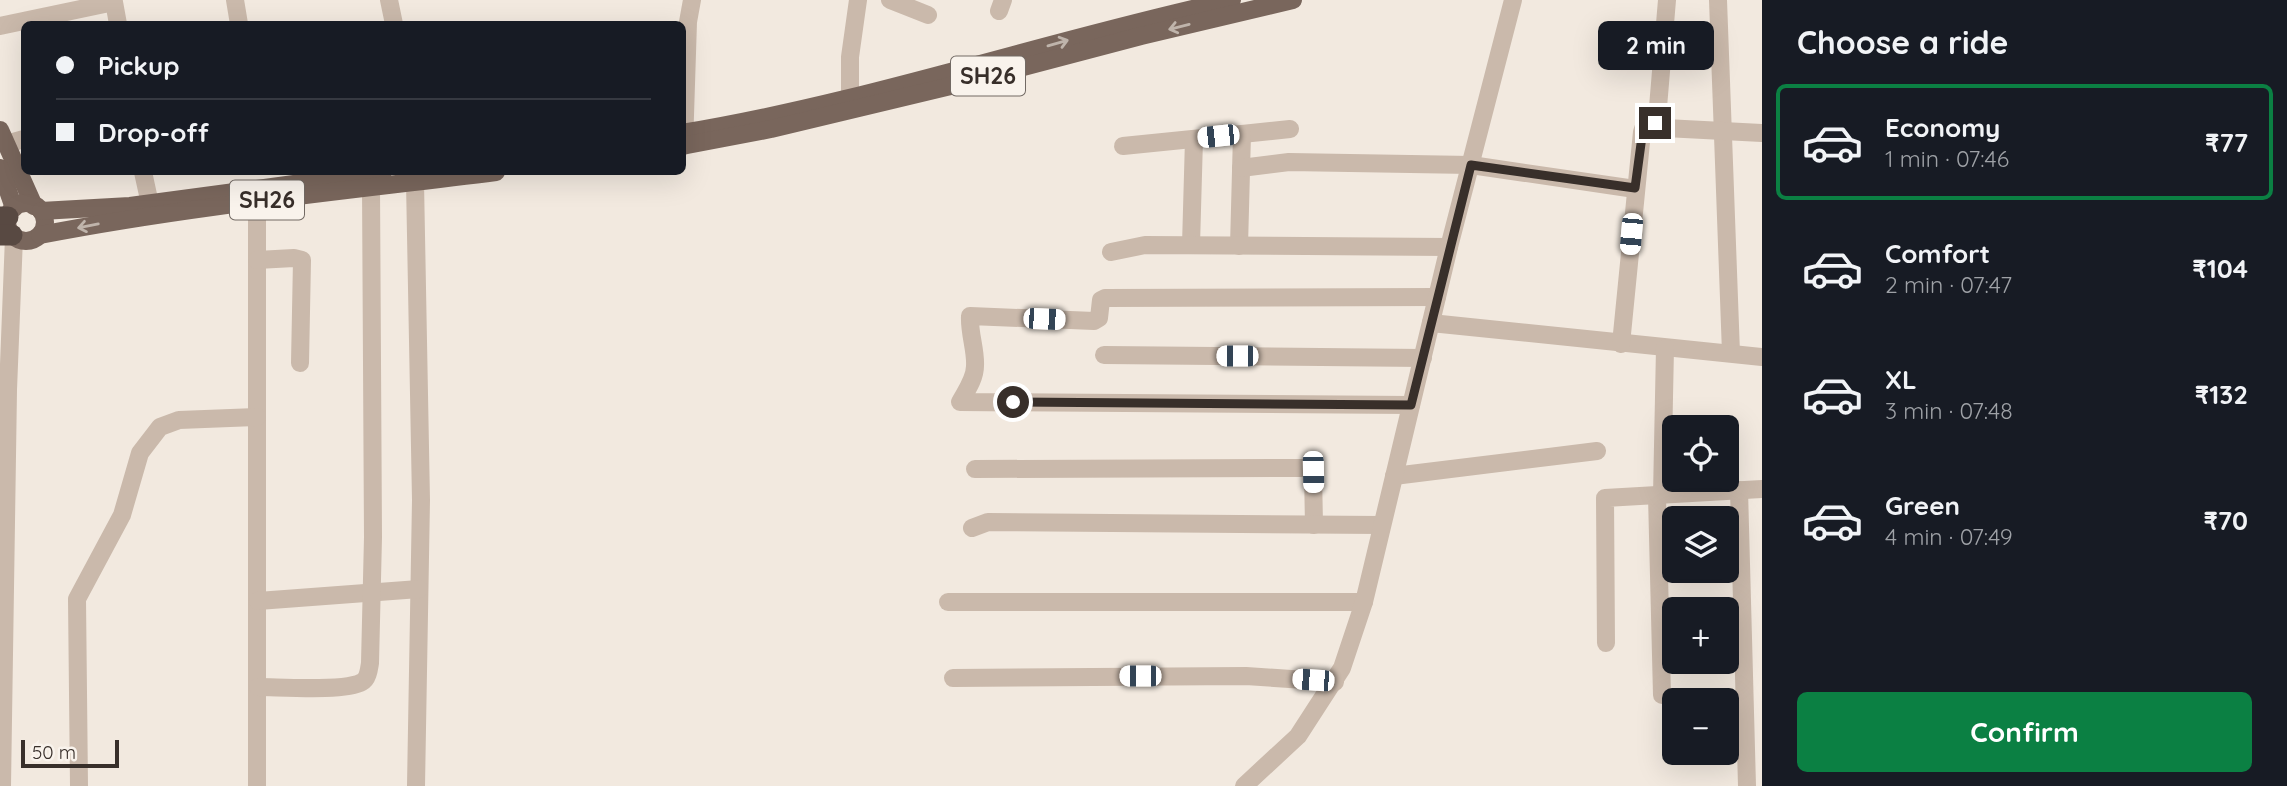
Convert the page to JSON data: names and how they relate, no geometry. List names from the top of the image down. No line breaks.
{"streets":{"main road":["SH26"]},"scale_bar":"50 m","page":{"heading":"Choose a ride","bubble":"2 min","banner":["Pickup","Drop-off"],"list":[{"name":"Economy","note":"1 min · 07:46","value":"₹77"},{"name":"Comfort","note":"2 min · 07:47","value":"₹104"},{"name":"XL","note":"3 min · 07:48","value":"₹132"},{"name":"Green","note":"4 min · 07:49","value":"₹70"}],"map_buttons":["+","−"],"buttons":"Confirm","scale":"50 m"}}
